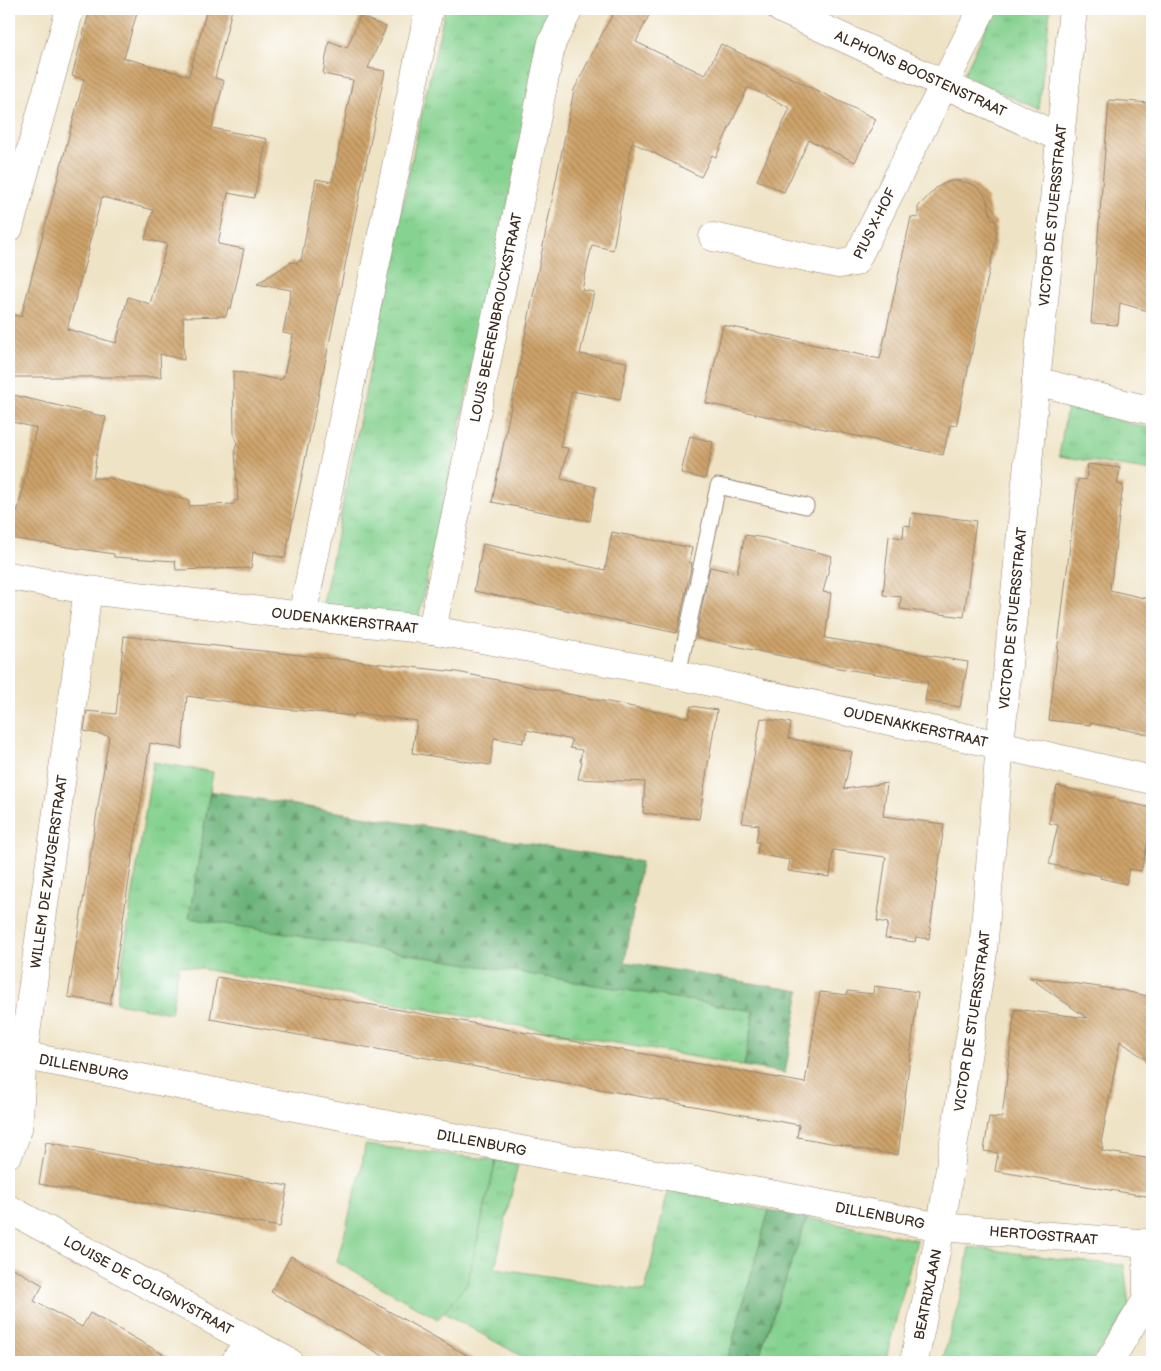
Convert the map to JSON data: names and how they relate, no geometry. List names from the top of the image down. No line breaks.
{"streets":{"street":["ALPHONS BOOSTENSTRAAT","VICTOR DE STUERSSTRAAT","PIUS X-HOF","LOUIS BEERENBROUCKSTRAAT","OUDENAKKERSTRAAT","WILLEM DE ZWIJGERSTRAAT","DILLENBURG","HERTOGSTRAAT","LOUISE DE COLIGNYSTRAAT","BEATRIXLAAN"]},"crossings":[["ALPHONS BOOSTENSTRAAT","VICTOR DE STUERSSTRAAT"],["ALPHONS BOOSTENSTRAAT","PIUS X-HOF"],["VICTOR DE STUERSSTRAAT","OUDENAKKERSTRAAT"],["VICTOR DE STUERSSTRAAT","DILLENBURG"],["VICTOR DE STUERSSTRAAT","HERTOGSTRAAT"],["VICTOR DE STUERSSTRAAT","BEATRIXLAAN"],["LOUIS BEERENBROUCKSTRAAT","OUDENAKKERSTRAAT"],["OUDENAKKERSTRAAT","WILLEM DE ZWIJGERSTRAAT"],["WILLEM DE ZWIJGERSTRAAT","DILLENBURG"],["DILLENBURG","HERTOGSTRAAT"],["DILLENBURG","BEATRIXLAAN"],["HERTOGSTRAAT","BEATRIXLAAN"]]}
